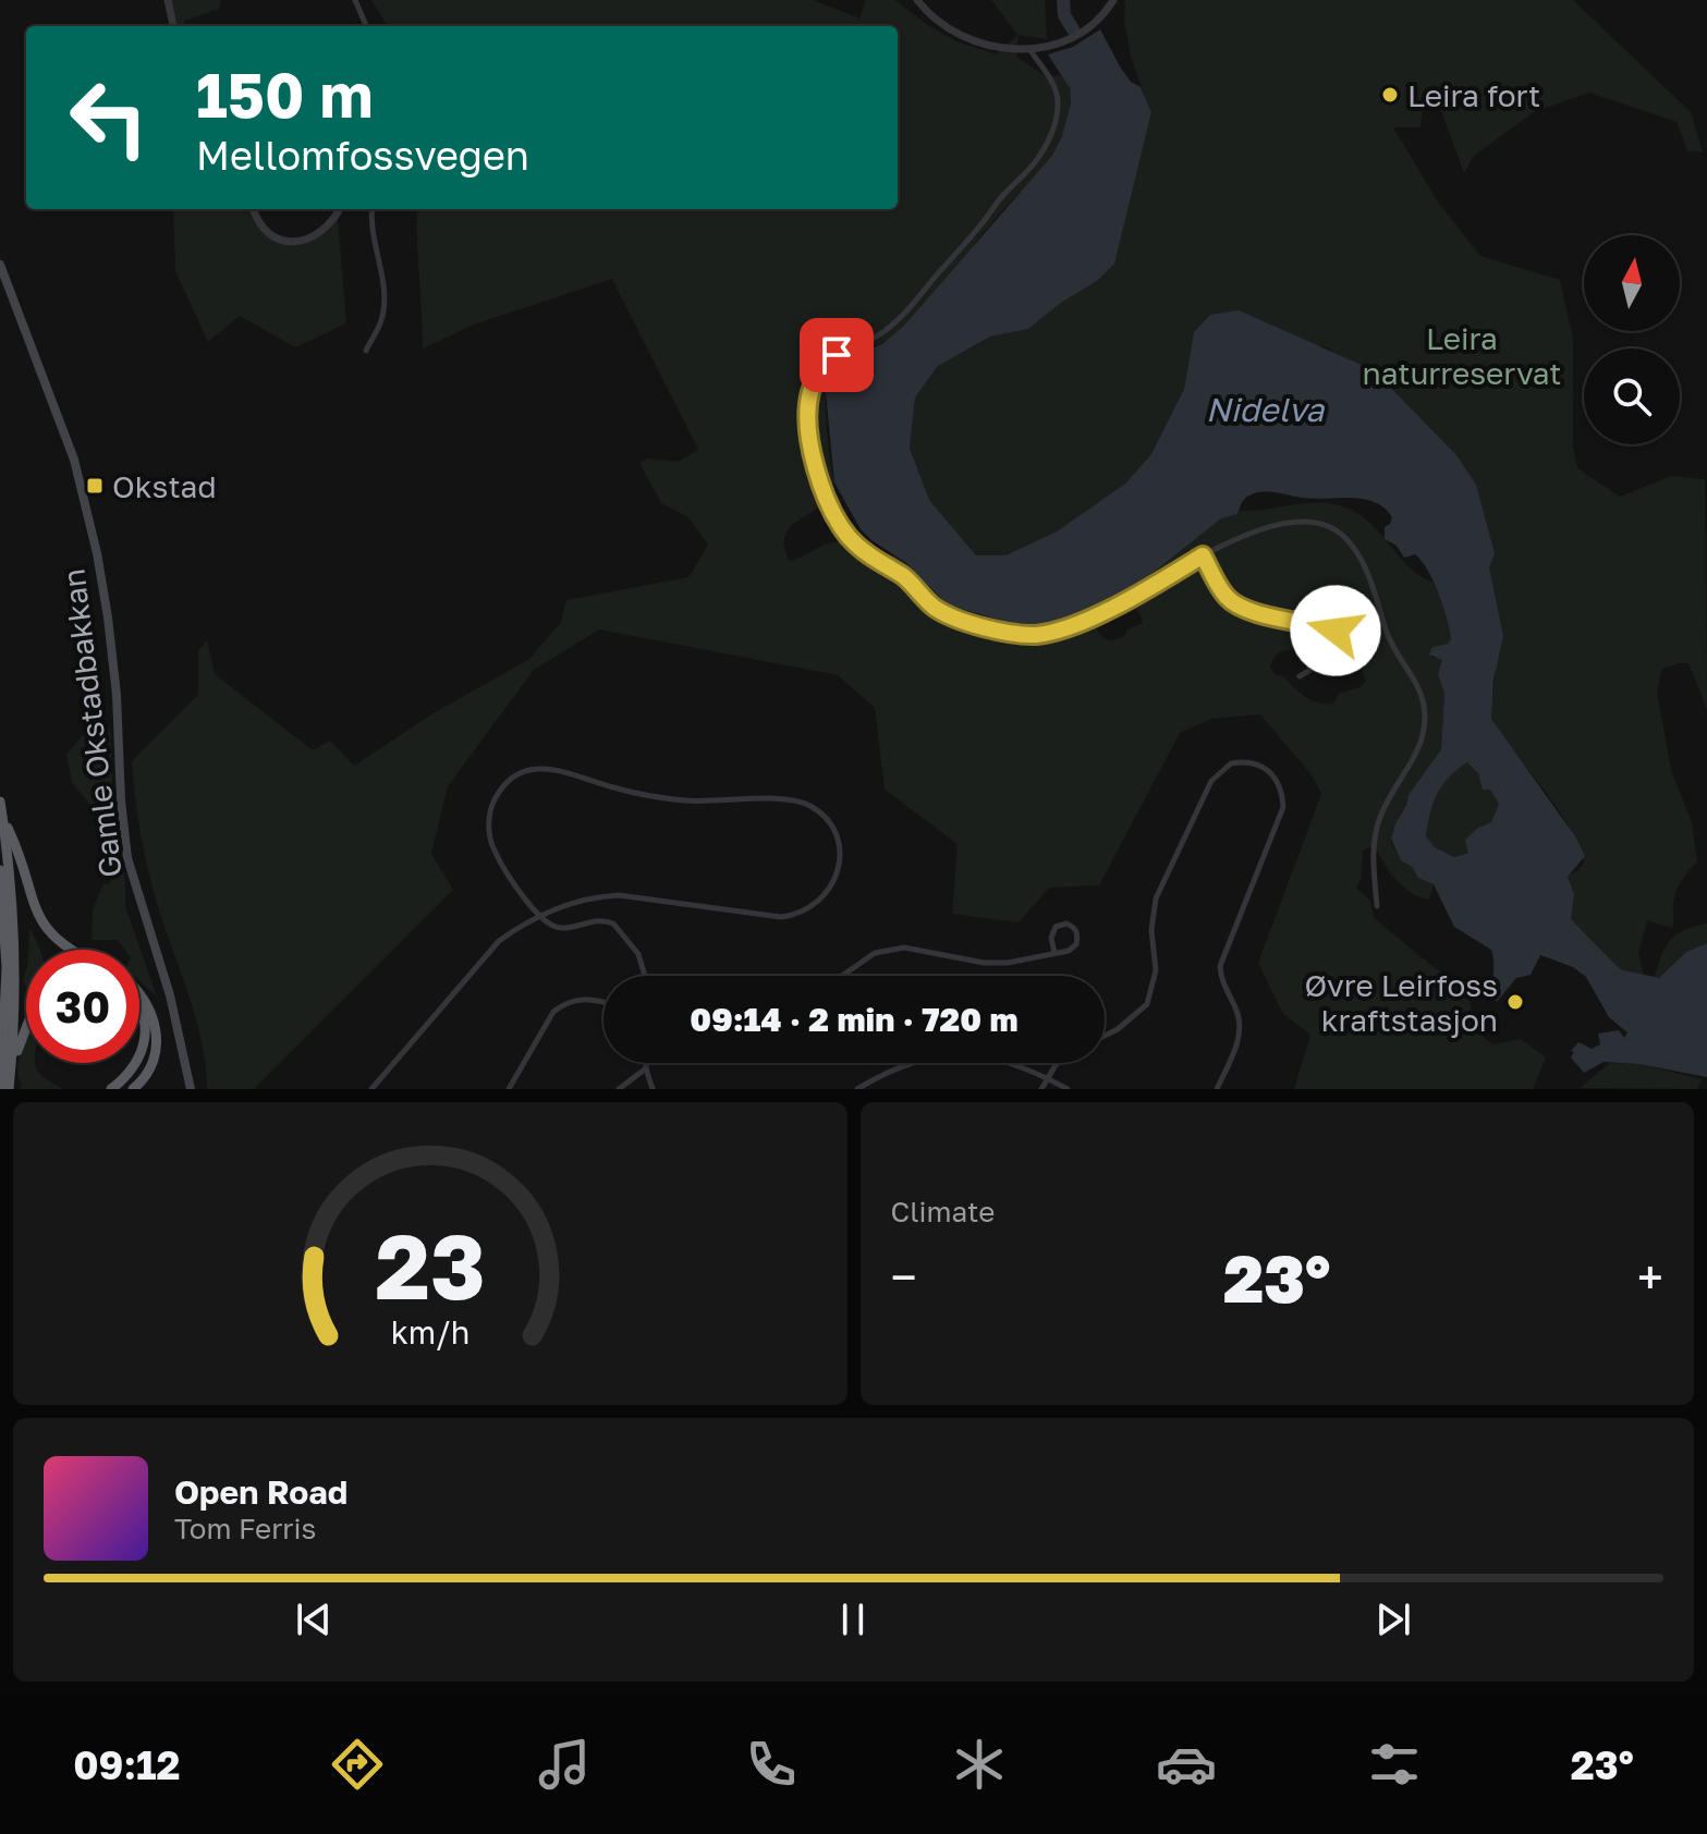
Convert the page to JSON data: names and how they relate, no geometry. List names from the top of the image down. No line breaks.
{"streets":{"main road":["Gamle Okstadbakkan"]},"water":["Nidelva"],"parks":["Leira naturreservat"],"places":{"other":["Leira fort","Øvre Leirfoss kraftstasjon"],"transit":["Okstad"]},"north":"top","page":{"turn":["150 m","Mellomfossvegen"],"limit":"30","trip":"09:14 · 2 min · 720 m","tile":"Climate","heat":["−","23°","+"],"song":["Open Road","Tom Ferris"],"tabs":["09:12","23°"],"gauge":["23","km/h"]}}
